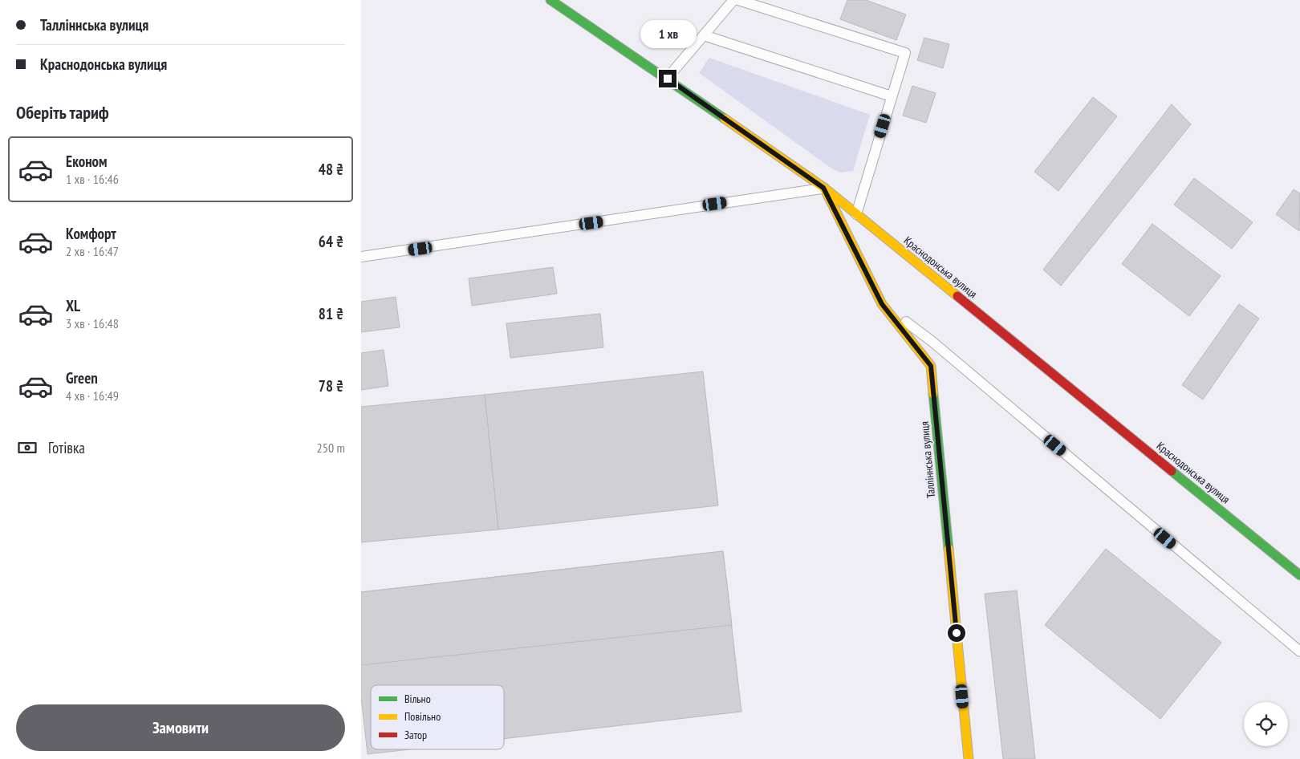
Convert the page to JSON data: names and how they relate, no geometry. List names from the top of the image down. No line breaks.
{"streets":{"main road":["Краснодонська вулиця","Талліннська вулиця"]},"crossings":[["Краснодонська вулиця","Талліннська вулиця"]],"legend":["Вільно","Повільно","Затор"],"page":{"banner":["Талліннська вулиця","Краснодонська вулиця"],"bubble":"1 хв","heading":"Оберіть тариф","list":[{"name":"Економ","note":"1 хв · 16:46","value":"48 ₴"},{"name":"Комфорт","note":"2 хв · 16:47","value":"64 ₴"},{"name":"XL","note":"3 хв · 16:48","value":"81 ₴"},{"name":"Green","note":"4 хв · 16:49","value":"78 ₴"}],"pay":["Готівка","250 m"],"buttons":"Замовити"}}
